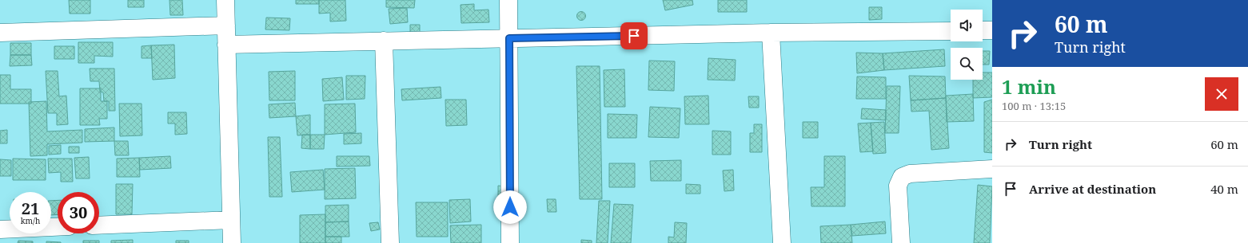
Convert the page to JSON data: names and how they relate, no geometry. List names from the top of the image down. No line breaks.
{"page":{"turn":["60 m","Turn right"],"heading":["1 min","100 m · 13:15"],"list":[{"name":"Turn right","value":"60 m"},{"name":"Arrive at destination","value":"40 m"}],"speed":"21 km/h","limit":"30"}}
